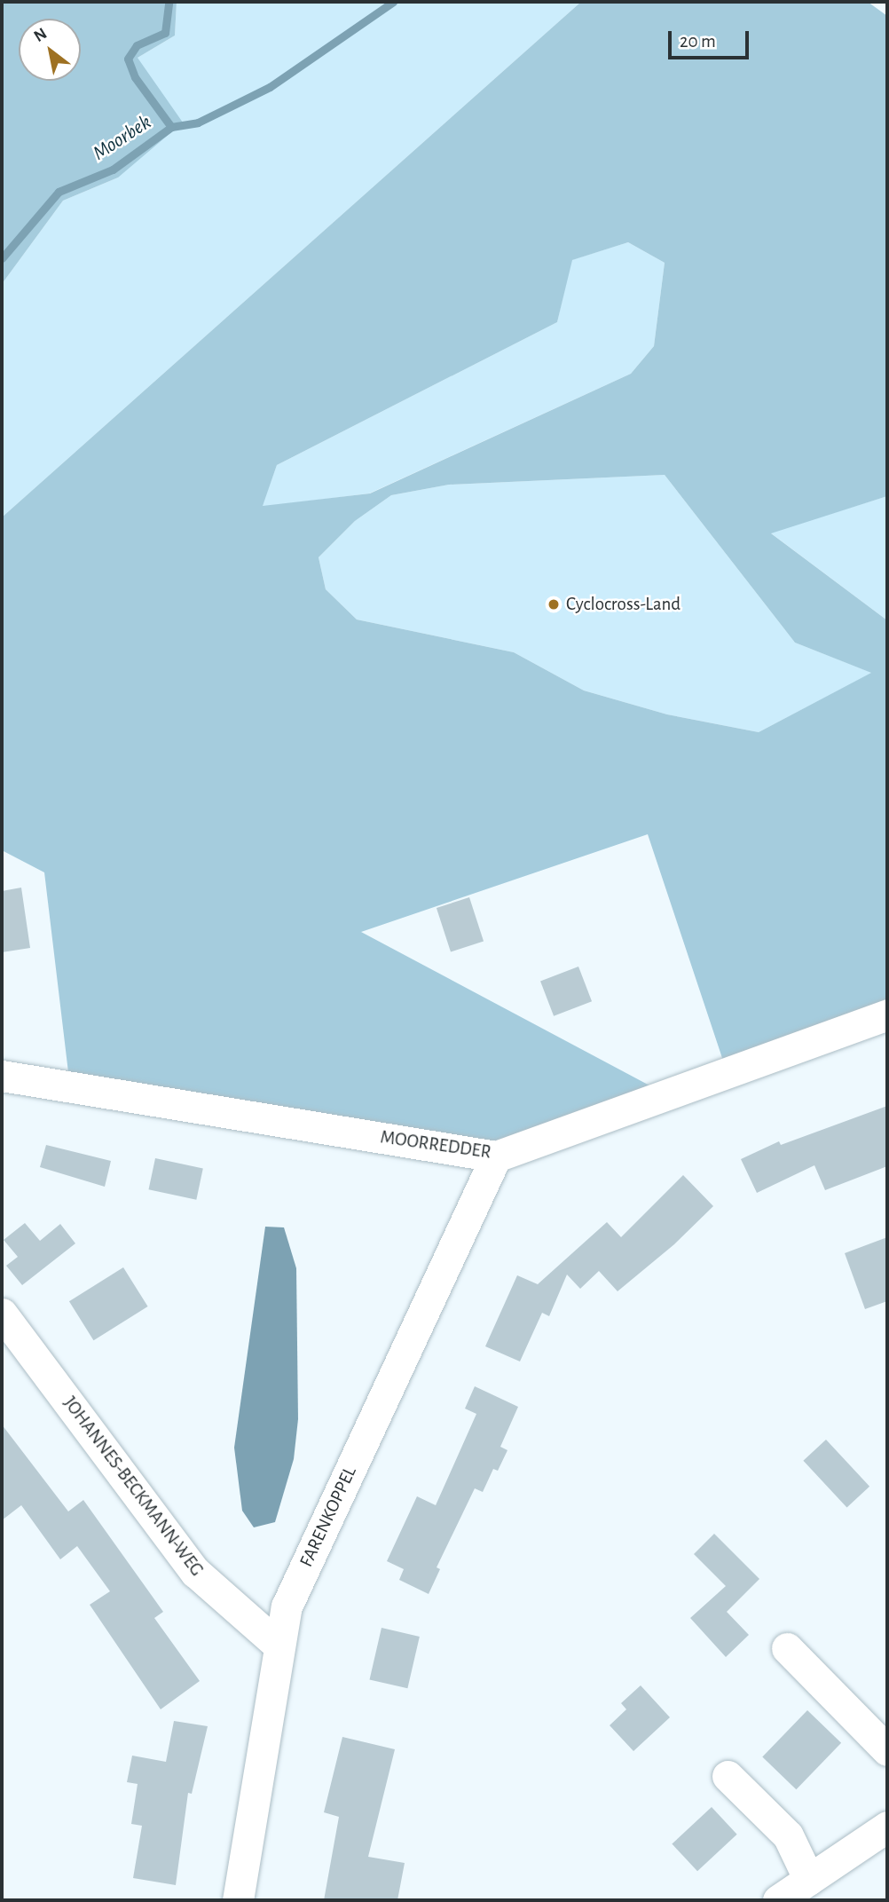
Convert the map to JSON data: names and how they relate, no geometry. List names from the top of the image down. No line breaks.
{"streets":{"street":["MOORREDDER","JOHANNES-BECKMANN-WEG","FARENKOPPEL"]},"crossings":[["MOORREDDER","FARENKOPPEL"],["JOHANNES-BECKMANN-WEG","FARENKOPPEL"]],"water":["Moorbek"],"places":["Cyclocross-Land"],"scale_bar":"20 m","north":"top left"}
